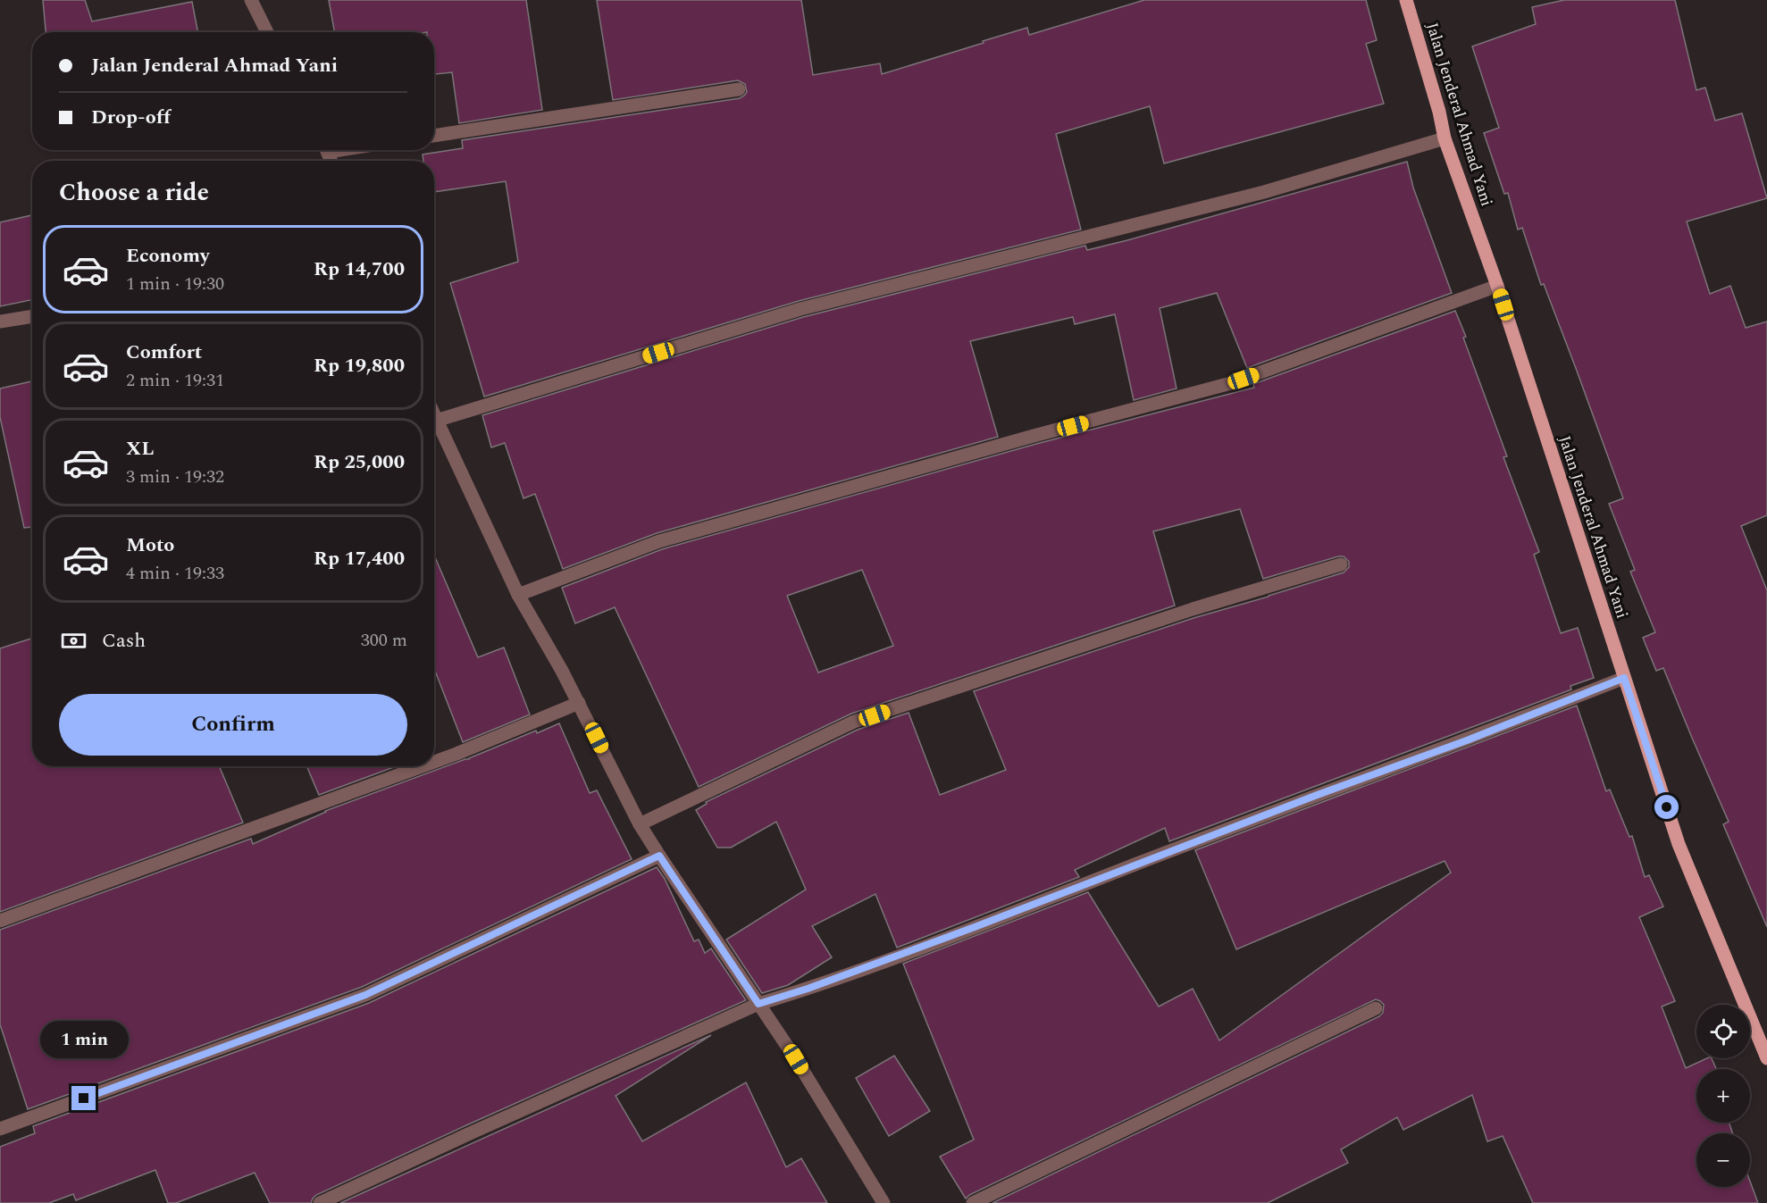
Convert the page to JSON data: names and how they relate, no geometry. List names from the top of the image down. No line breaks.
{"streets":{"main road":["Jalan Jenderal Ahmad Yani"]},"page":{"banner":["Jalan Jenderal Ahmad Yani","Drop-off"],"heading":"Choose a ride","list":[{"name":"Economy","note":"1 min · 19:30","value":"Rp 14,700"},{"name":"Comfort","note":"2 min · 19:31","value":"Rp 19,800"},{"name":"XL","note":"3 min · 19:32","value":"Rp 25,000"},{"name":"Moto","note":"4 min · 19:33","value":"Rp 17,400"}],"pay":["Cash","300 m"],"buttons":"Confirm","map_buttons":["+","−"],"bubble":"1 min"}}
